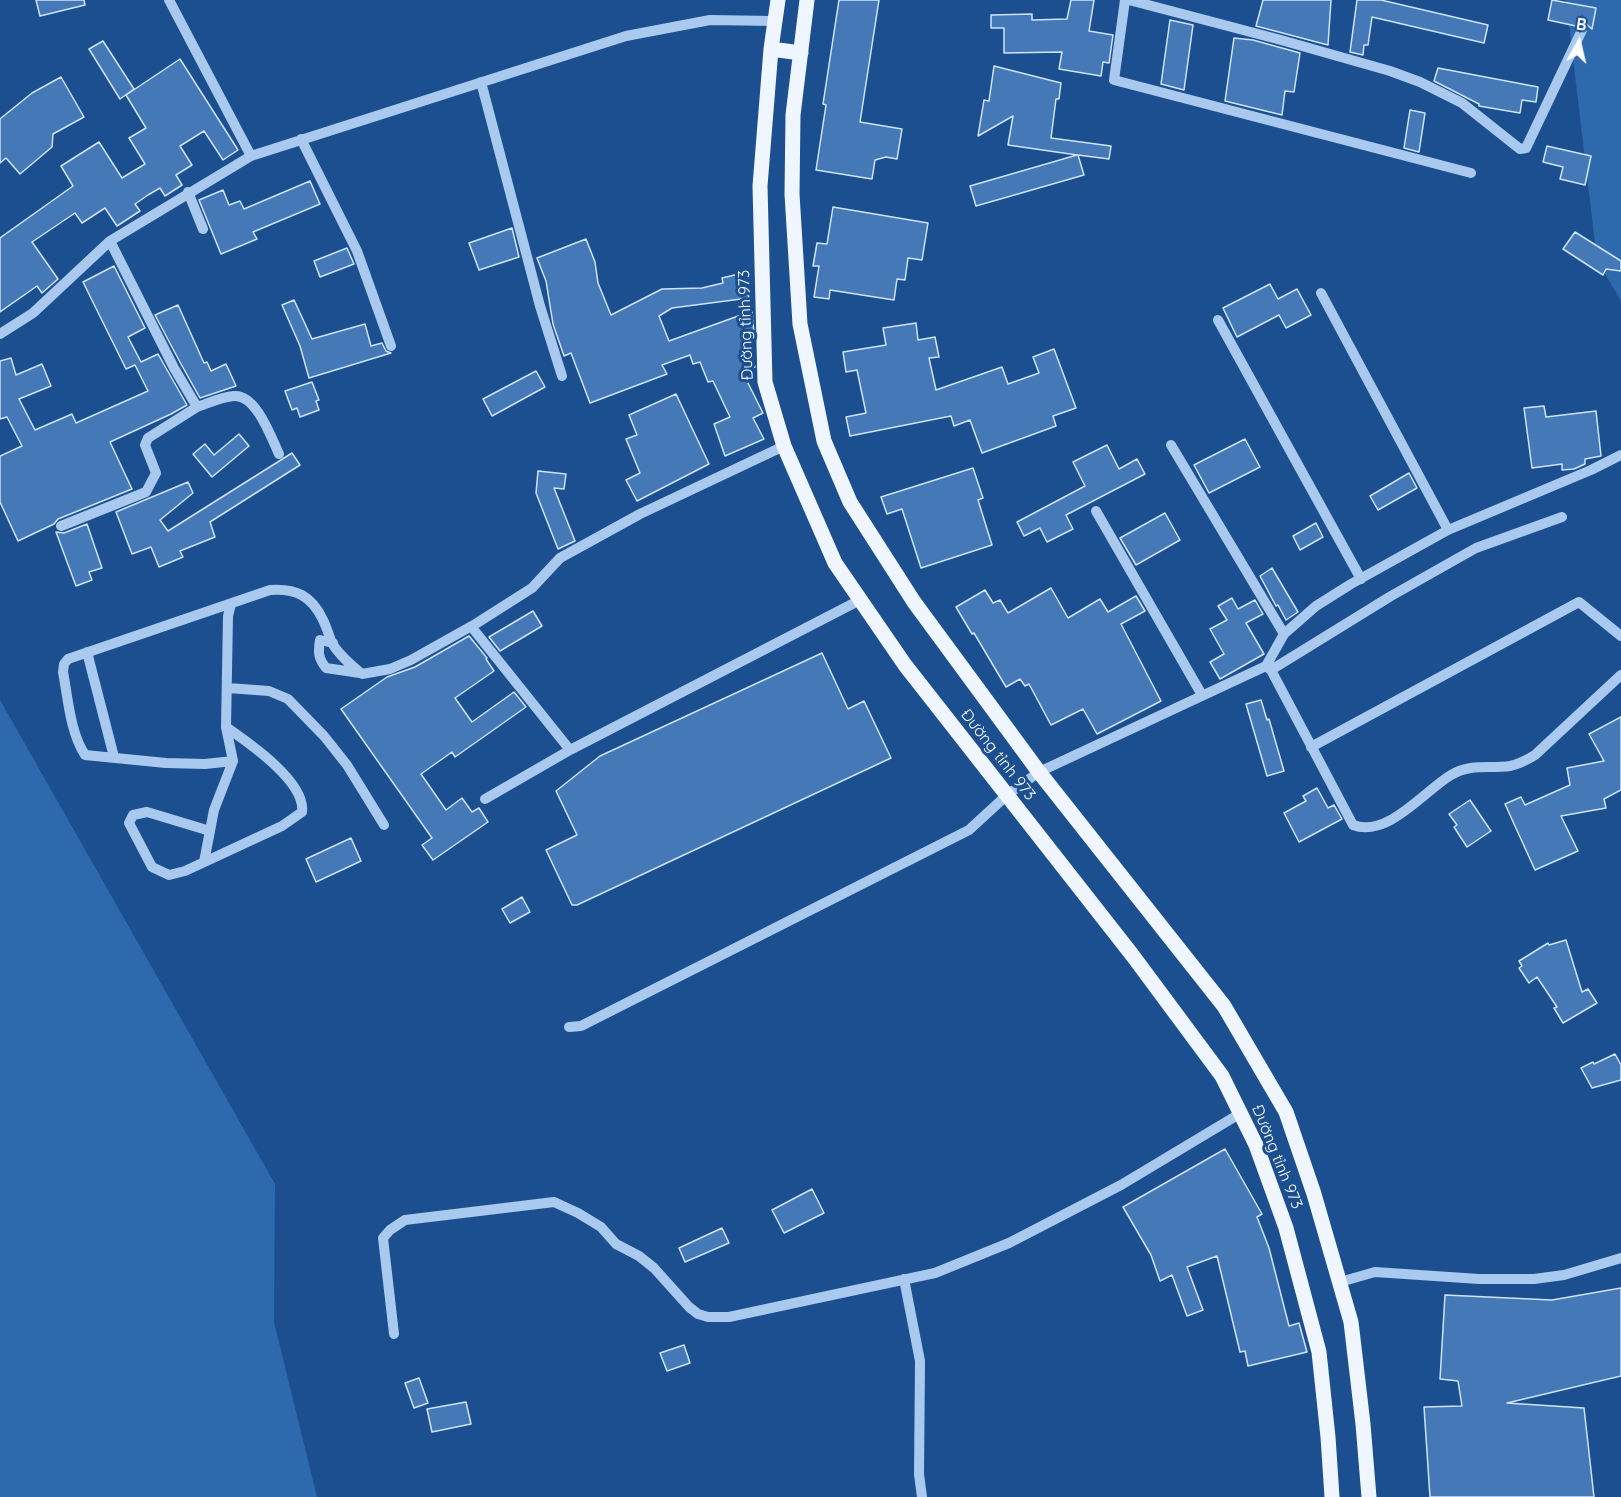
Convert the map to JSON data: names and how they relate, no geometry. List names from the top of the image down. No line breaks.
{"streets":{"main road":["Đường tỉnh 973"]},"north":"top"}
